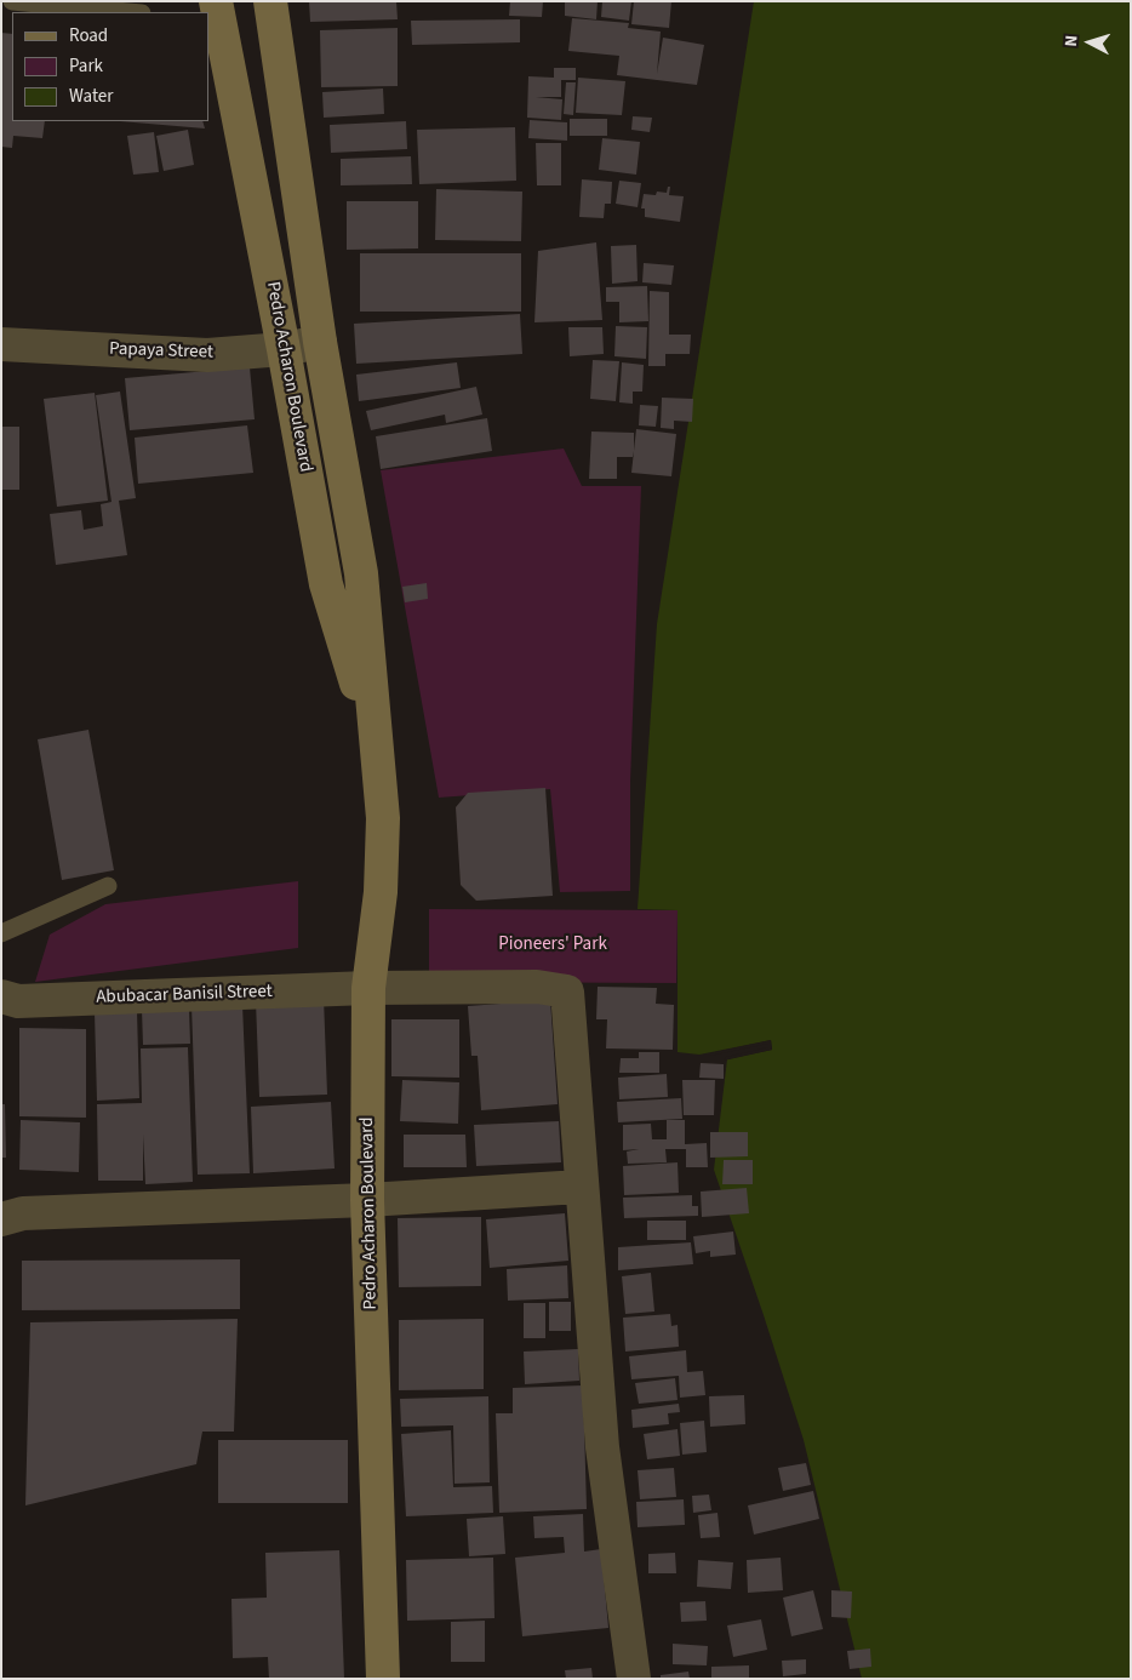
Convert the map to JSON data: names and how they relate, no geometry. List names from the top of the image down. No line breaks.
{"streets":{"main road":["Pedro Acharon Boulevard"],"street":["Papaya Street","Abubacar Banisil Street"]},"crossings":[["Papaya Street","Pedro Acharon Boulevard"],["Pedro Acharon Boulevard","Abubacar Banisil Street"]],"parks":["Pioneers' Park"],"legend":["Road","Park","Water"],"north":"left"}
